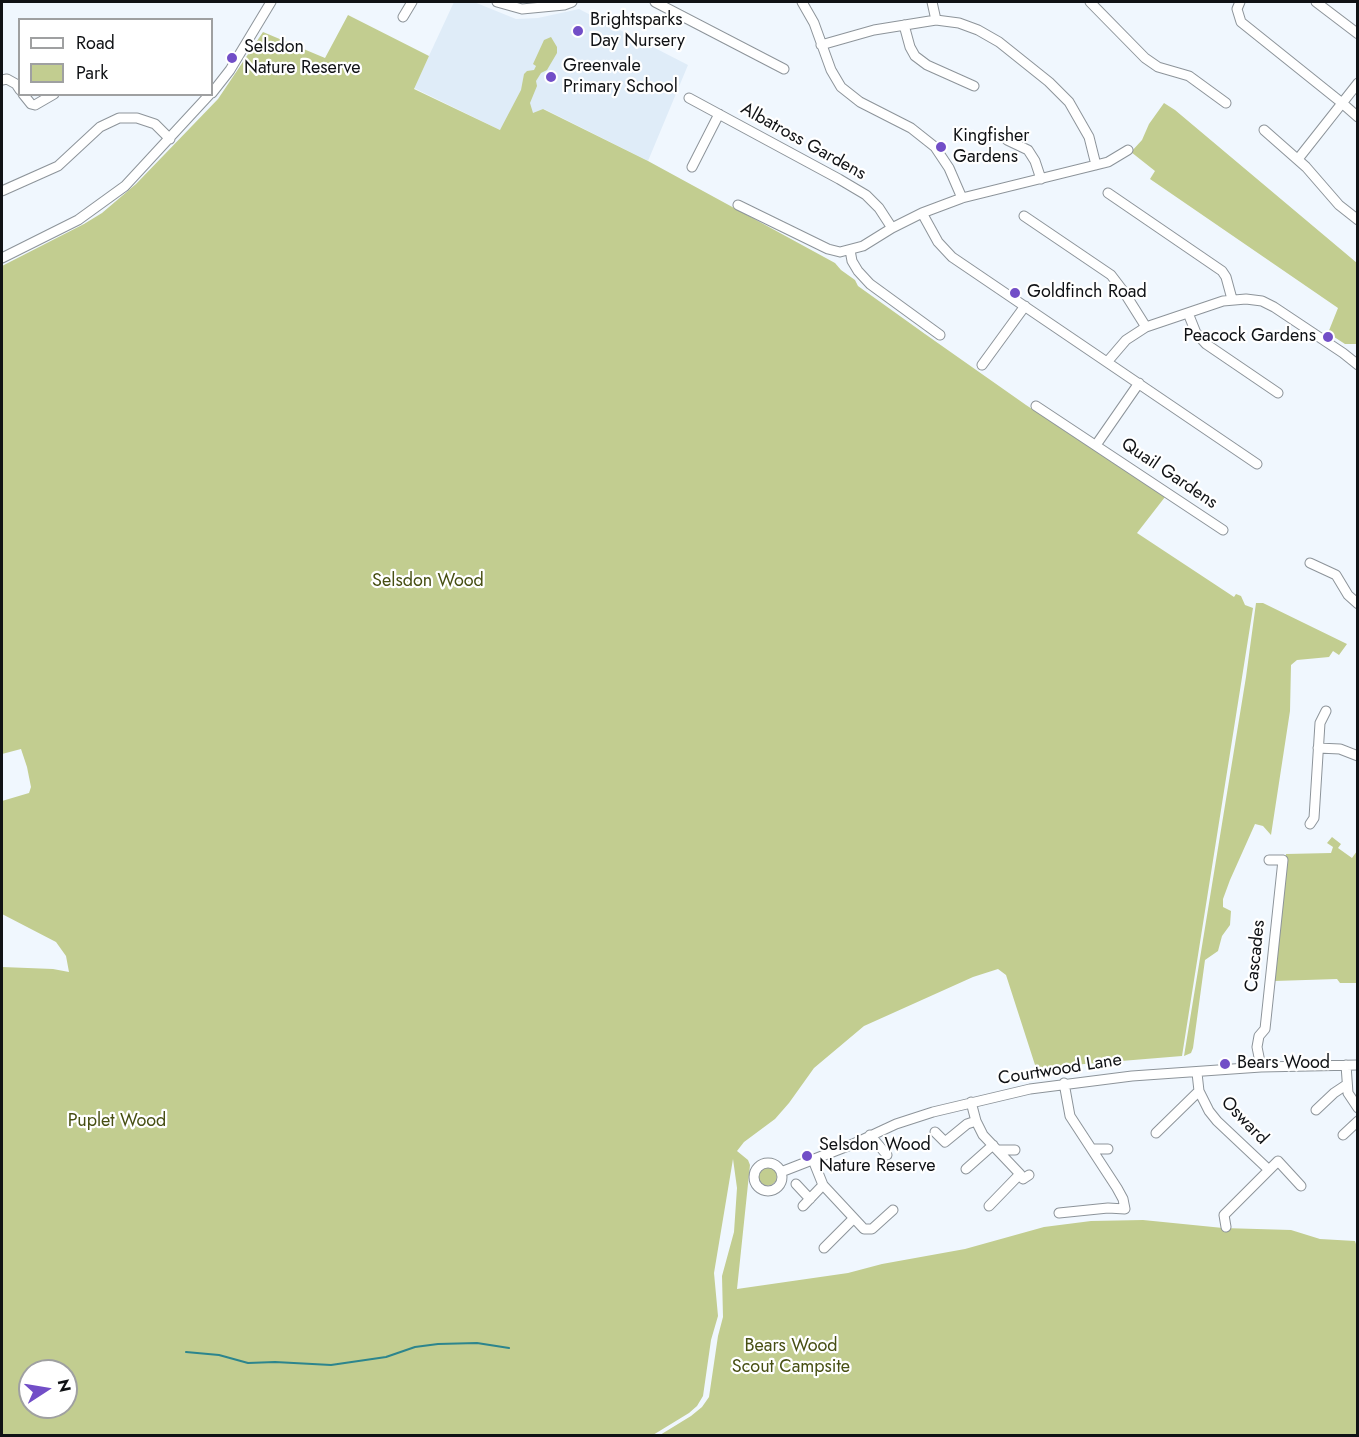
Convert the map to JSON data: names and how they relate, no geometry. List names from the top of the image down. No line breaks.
{"streets":{"street":["Albatross Gardens","Quail Gardens","Cascades","Courtwood Lane","Osward"]},"crossings":[["Cascades","Courtwood Lane"],["Courtwood Lane","Osward"]],"parks":["Selsdon Wood","Puplet Wood","Bears Wood Scout Campsite"],"places":["Brightsparks Day Nursery","Selsdon Nature Reserve","Greenvale Primary School","Kingfisher Gardens","Goldfinch Road","Peacock Gardens","Bears Wood","Selsdon Wood Nature Reserve"],"legend":["Road","Park"],"north":"right"}
